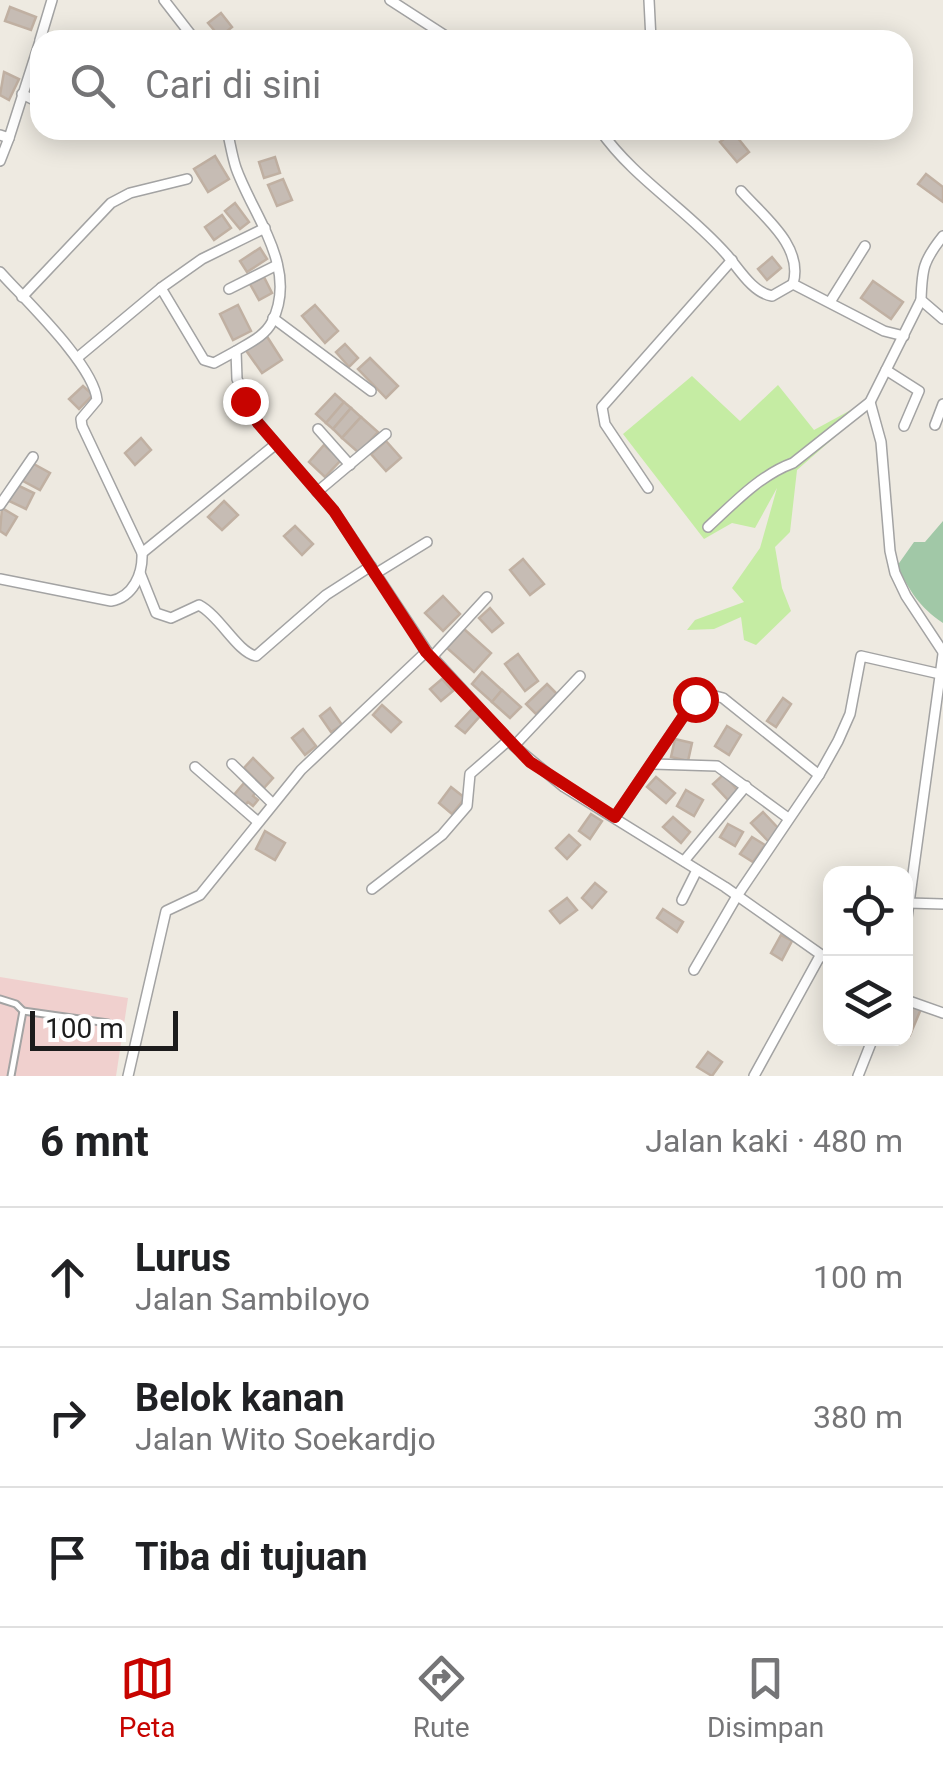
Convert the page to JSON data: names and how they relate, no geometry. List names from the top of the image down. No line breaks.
{"scale_bar":"100 m","page":{"search":"Cari di sini","scale":"100 m","heading":["6 mnt","Jalan kaki · 480 m"],"list":[["Lurus","Jalan Sambiloyo","100 m"],["Belok kanan","Jalan Wito Soekardjo","380 m"],"Tiba di tujuan"],"nav":["Peta","Rute","Disimpan"]}}
